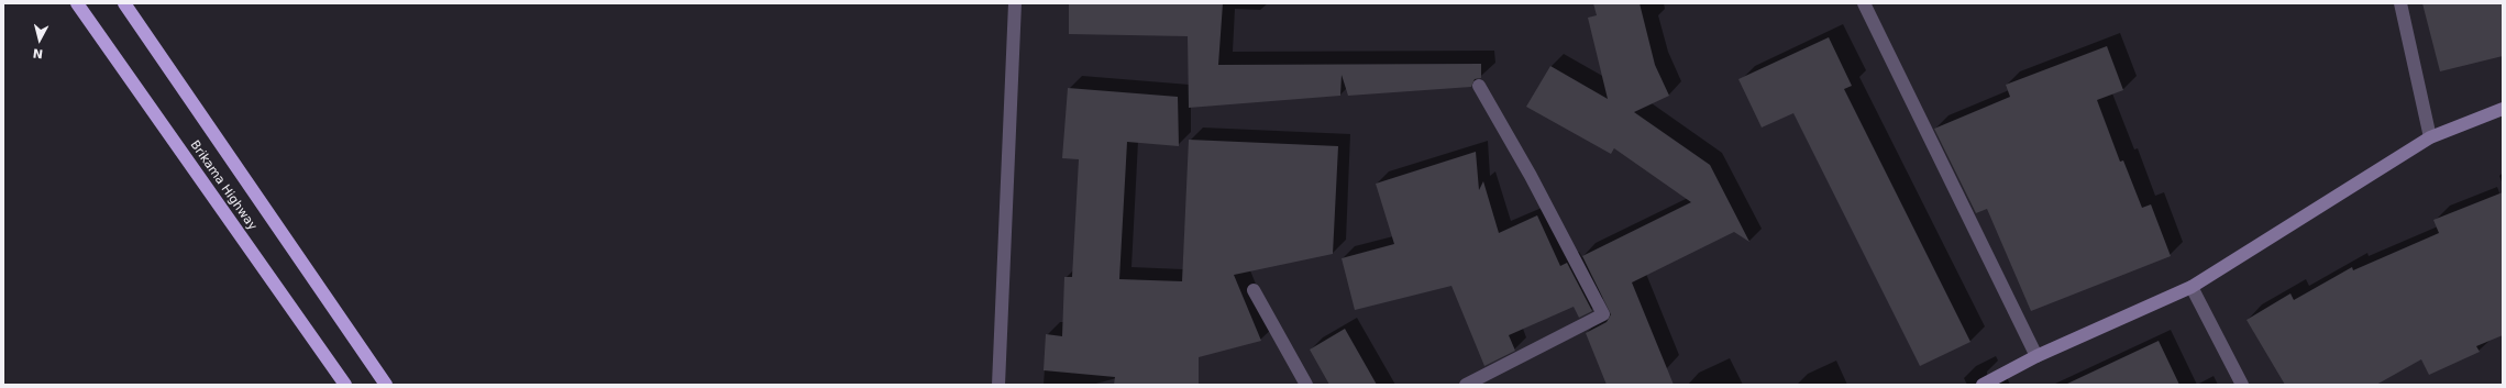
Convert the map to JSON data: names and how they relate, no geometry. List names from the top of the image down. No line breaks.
{"streets":{"highway":["Brikama Highway"]},"north":"bottom"}
